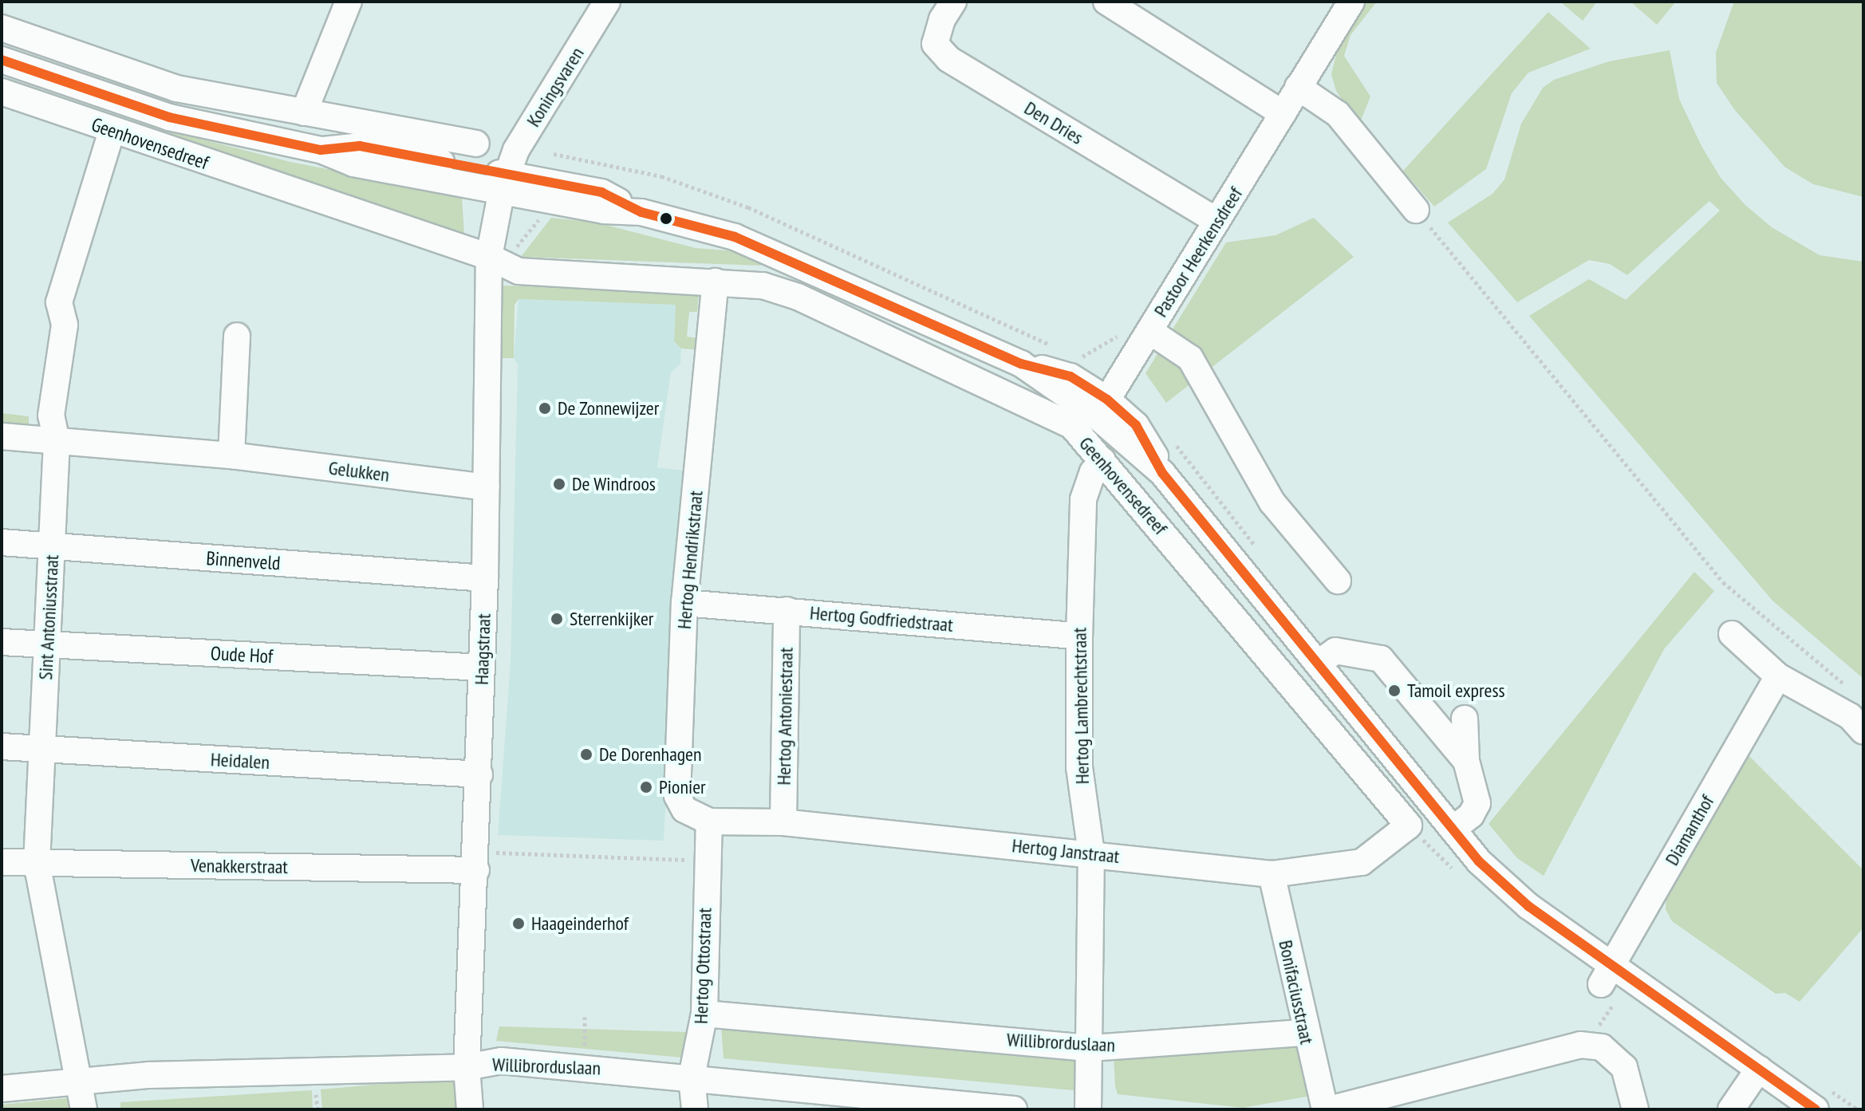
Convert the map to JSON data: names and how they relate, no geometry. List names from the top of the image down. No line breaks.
{"streets":{"street":["Koningsvaren","Den Dries","Geenhovensedreef","Pastoor Heerkensdreef","Gelukken","Hertog Hendrikstraat","Binnenveld","Sint Antoniusstraat","Hertog Godfriedstraat","Haagstraat","Oude Hof","Hertog Lambrechtstraat","Hertog Antoniestraat","Heidalen","Diamanthof","Hertog Janstraat","Venakkerstraat","Hertog Ottostraat","Bonifaciusstraat","Willibrorduslaan"]},"crossings":[["Koningsvaren","Geenhovensedreef"],["Koningsvaren","Haagstraat"],["Den Dries","Pastoor Heerkensdreef"],["Geenhovensedreef","Pastoor Heerkensdreef"],["Geenhovensedreef","Hertog Hendrikstraat"],["Geenhovensedreef","Sint Antoniusstraat"],["Geenhovensedreef","Haagstraat"],["Geenhovensedreef","Hertog Lambrechtstraat"],["Geenhovensedreef","Diamanthof"],["Geenhovensedreef","Hertog Janstraat"],["Gelukken","Sint Antoniusstraat"],["Gelukken","Haagstraat"],["Hertog Hendrikstraat","Hertog Godfriedstraat"],["Hertog Hendrikstraat","Hertog Janstraat"],["Hertog Hendrikstraat","Hertog Ottostraat"],["Binnenveld","Sint Antoniusstraat"],["Binnenveld","Haagstraat"],["Sint Antoniusstraat","Oude Hof"],["Sint Antoniusstraat","Heidalen"],["Sint Antoniusstraat","Venakkerstraat"],["Sint Antoniusstraat","Willibrorduslaan"],["Hertog Godfriedstraat","Hertog Lambrechtstraat"],["Hertog Godfriedstraat","Hertog Antoniestraat"],["Haagstraat","Oude Hof"],["Haagstraat","Heidalen"],["Haagstraat","Venakkerstraat"],["Haagstraat","Willibrorduslaan"],["Hertog Lambrechtstraat","Hertog Janstraat"],["Hertog Lambrechtstraat","Willibrorduslaan"],["Hertog Antoniestraat","Hertog Janstraat"],["Hertog Janstraat","Hertog Ottostraat"],["Hertog Janstraat","Bonifaciusstraat"],["Hertog Ottostraat","Willibrorduslaan"],["Bonifaciusstraat","Willibrorduslaan"]],"places":["De Zonnewijzer","De Windroos","Sterrenkijker","Tamoil express","De Dorenhagen","Pionier","Haageinderhof"]}
